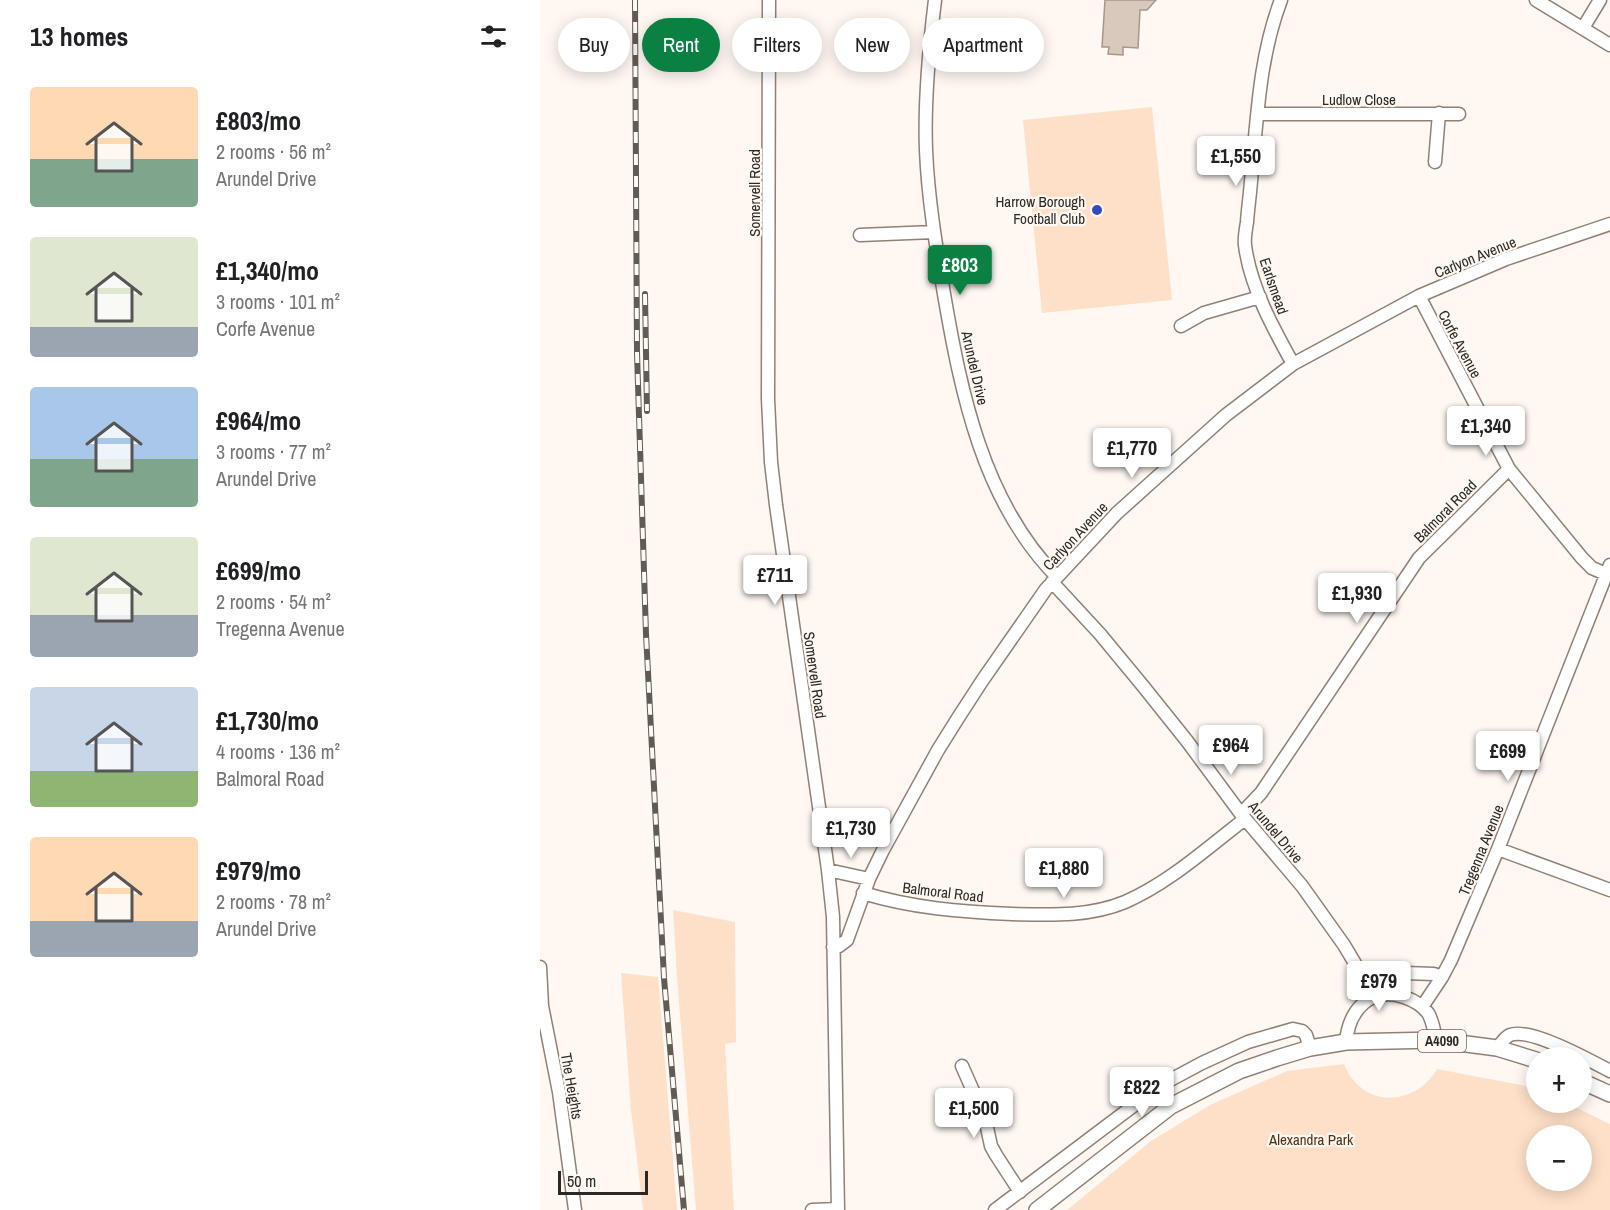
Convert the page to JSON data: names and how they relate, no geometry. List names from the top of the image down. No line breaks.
{"streets":{"main road":["A4090"],"street":["Ludlow Close","Somervell Road","Carlyon Avenue","Earlsmead","Corfe Avenue","Arundel Drive","Balmoral Road","Tregenna Avenue","The Heights"]},"crossings":[["Ludlow Close","Earlsmead"],["Somervell Road","Carlyon Avenue"],["Carlyon Avenue","Earlsmead"],["Carlyon Avenue","Corfe Avenue"],["Carlyon Avenue","Arundel Drive"],["Carlyon Avenue","Balmoral Road"],["Corfe Avenue","Balmoral Road"],["Corfe Avenue","Tregenna Avenue"],["Arundel Drive","Balmoral Road"]],"parks":["Alexandra Park"],"places":["Harrow Borough Football Club"],"scale_bar":"50 m","page":{"heading":"13 homes","chip":["Buy","Rent","Filters","New","Apartment"],"list":[{"name":"£803/mo","note":"2 rooms · 56 m² · Arundel Drive"},{"name":"£1,340/mo","note":"3 rooms · 101 m² · Corfe Avenue"},{"name":"£964/mo","note":"3 rooms · 77 m² · Arundel Drive"},{"name":"£699/mo","note":"2 rooms · 54 m² · Tregenna Avenue"},{"name":"£1,730/mo","note":"4 rooms · 136 m² · Balmoral Road"},{"name":"£979/mo","note":"2 rooms · 78 m² · Arundel Drive"}],"price":["£1,550","£803","£1,340","£1,770","£711","£1,930","£964","£699","£1,730","£1,880","£979","£822","£1,500"],"map_buttons":["+","−"],"scale":"50 m"}}
